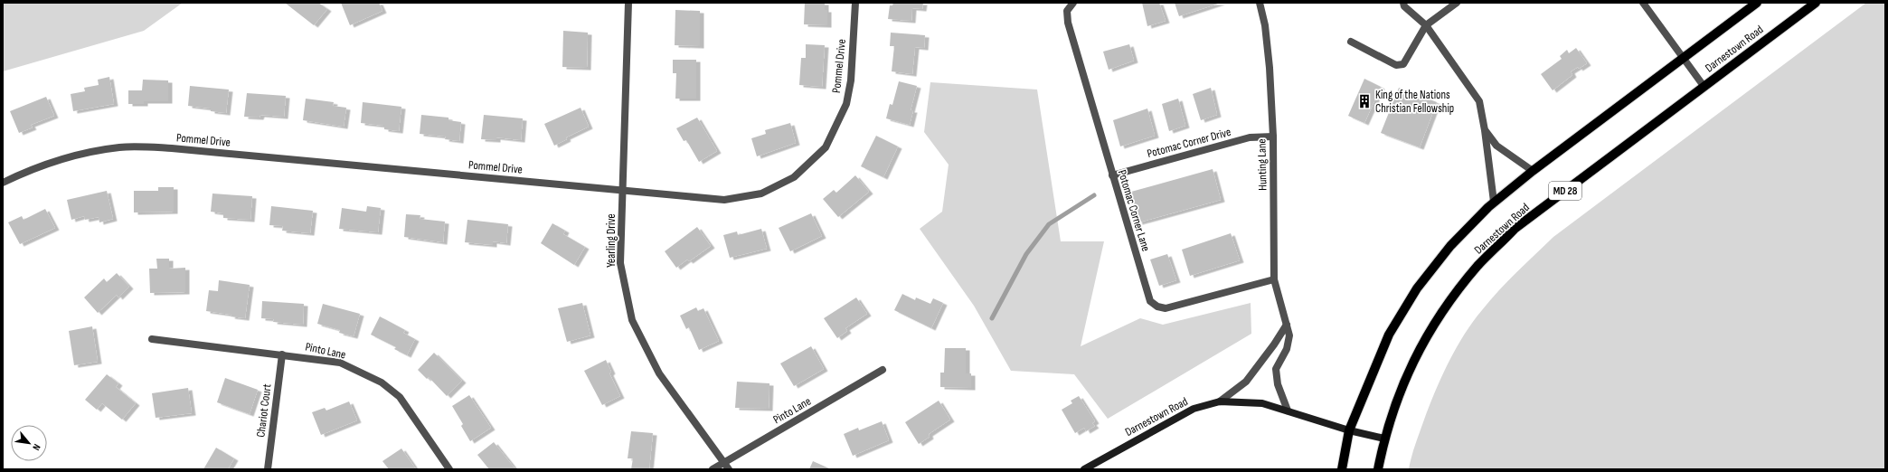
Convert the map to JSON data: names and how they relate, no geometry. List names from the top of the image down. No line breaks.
{"streets":{"main road":["Darnestown Road","MD 28"],"street":["Pommel Drive","Potomac Corner Drive","Hunting Lane","Potomac Corner Lane","Yearling Drive","Pinto Lane","Chariot Court"]},"crossings":[["Darnestown Road","Hunting Lane"],["Darnestown Road","MD 28"],["Pommel Drive","Yearling Drive"],["Potomac Corner Drive","Hunting Lane"],["Potomac Corner Drive","Potomac Corner Lane"],["Hunting Lane","Potomac Corner Lane"],["Yearling Drive","Pinto Lane"],["Pinto Lane","Chariot Court"]],"places":{"building":["King of the Nations Christian Fellowship"]},"north":"bottom right"}
